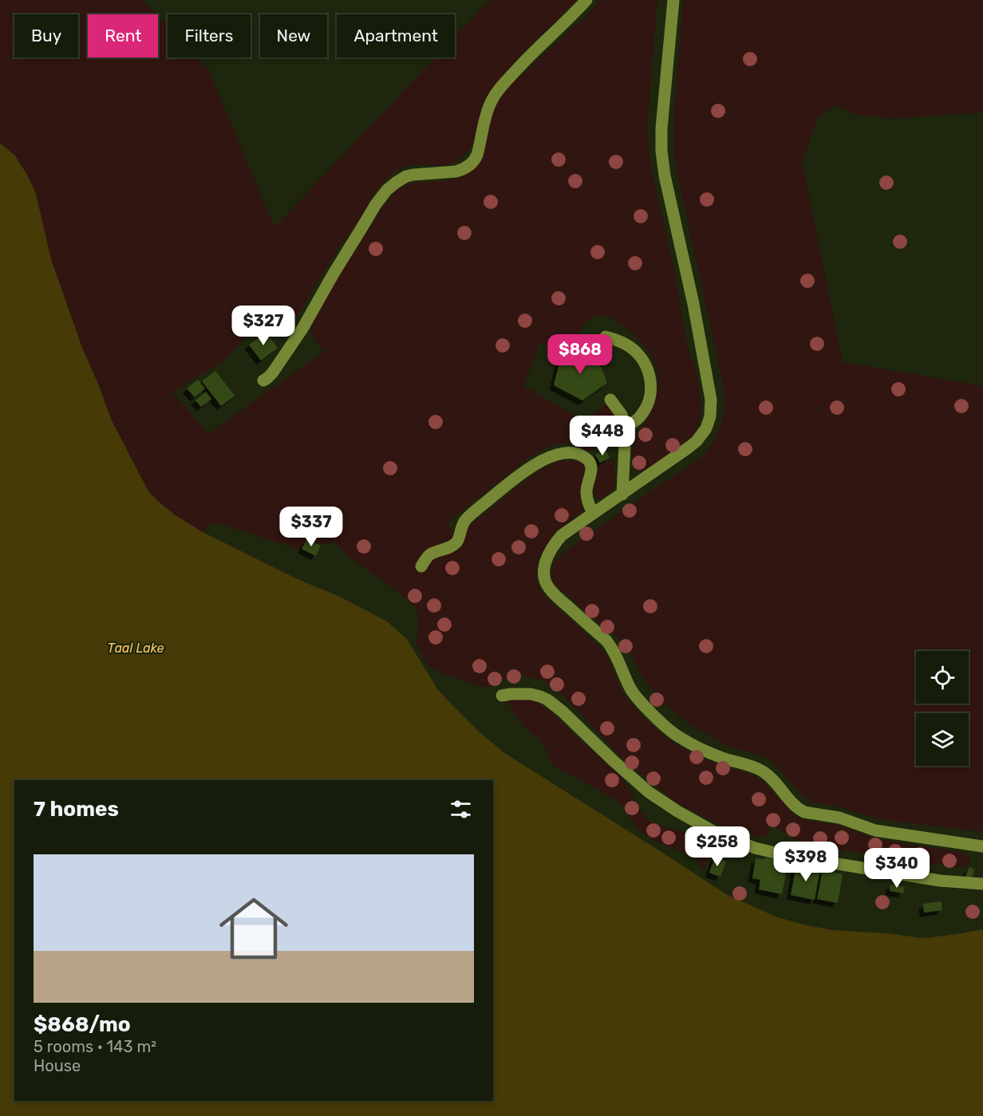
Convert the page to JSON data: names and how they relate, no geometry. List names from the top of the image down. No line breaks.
{"water":["Taal Lake"],"page":{"chip":["Buy","Rent","Filters","New","Apartment"],"price":["$327","$868","$448","$337","$258","$398","$340"],"heading":"7 homes","list":[{"name":"$868/mo","note":"5 rooms · 143 m² · House"}]}}
